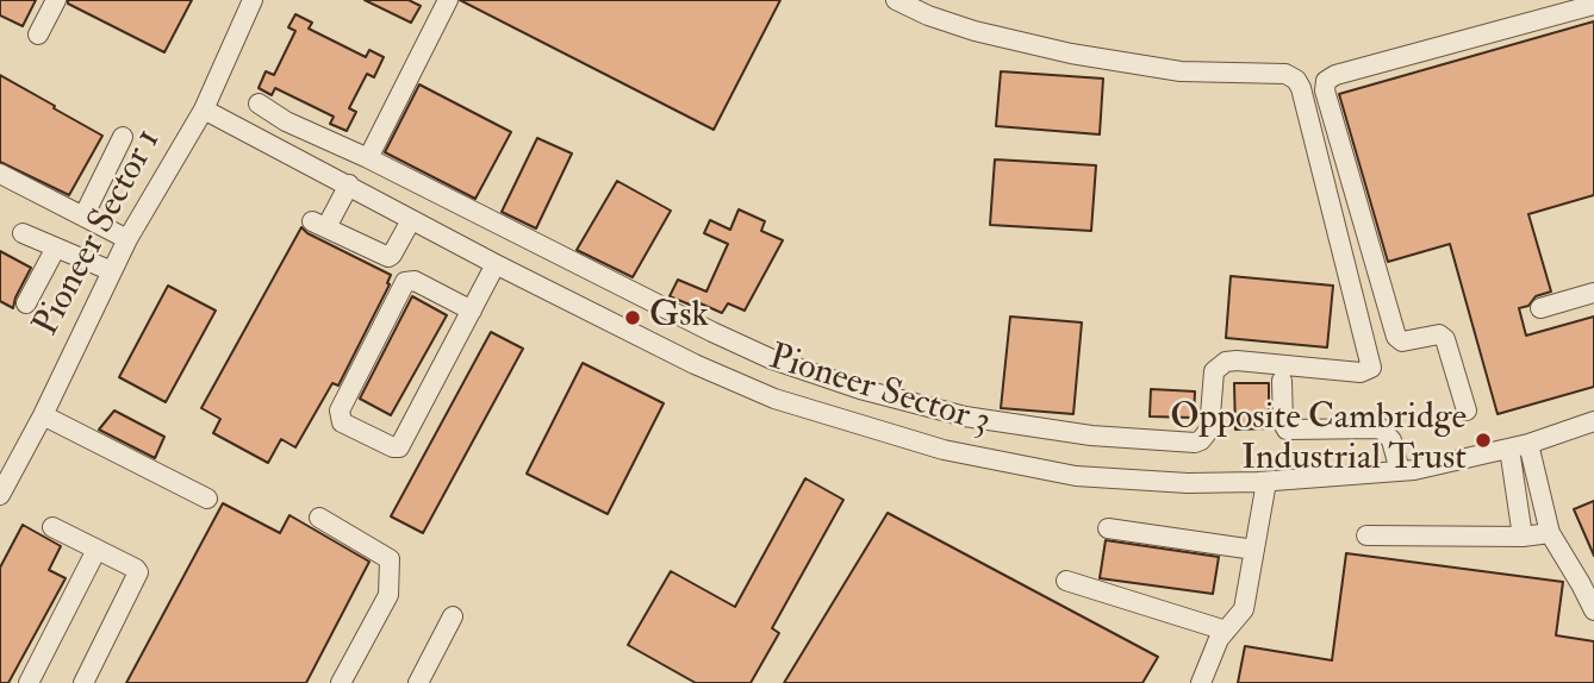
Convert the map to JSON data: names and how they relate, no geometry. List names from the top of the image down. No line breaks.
{"streets":{"street":["Pioneer Sector 1","Pioneer Sector 3"]},"crossings":[["Pioneer Sector 1","Pioneer Sector 3"]],"places":["Gsk","Opposite Cambridge Industrial Trust"]}
